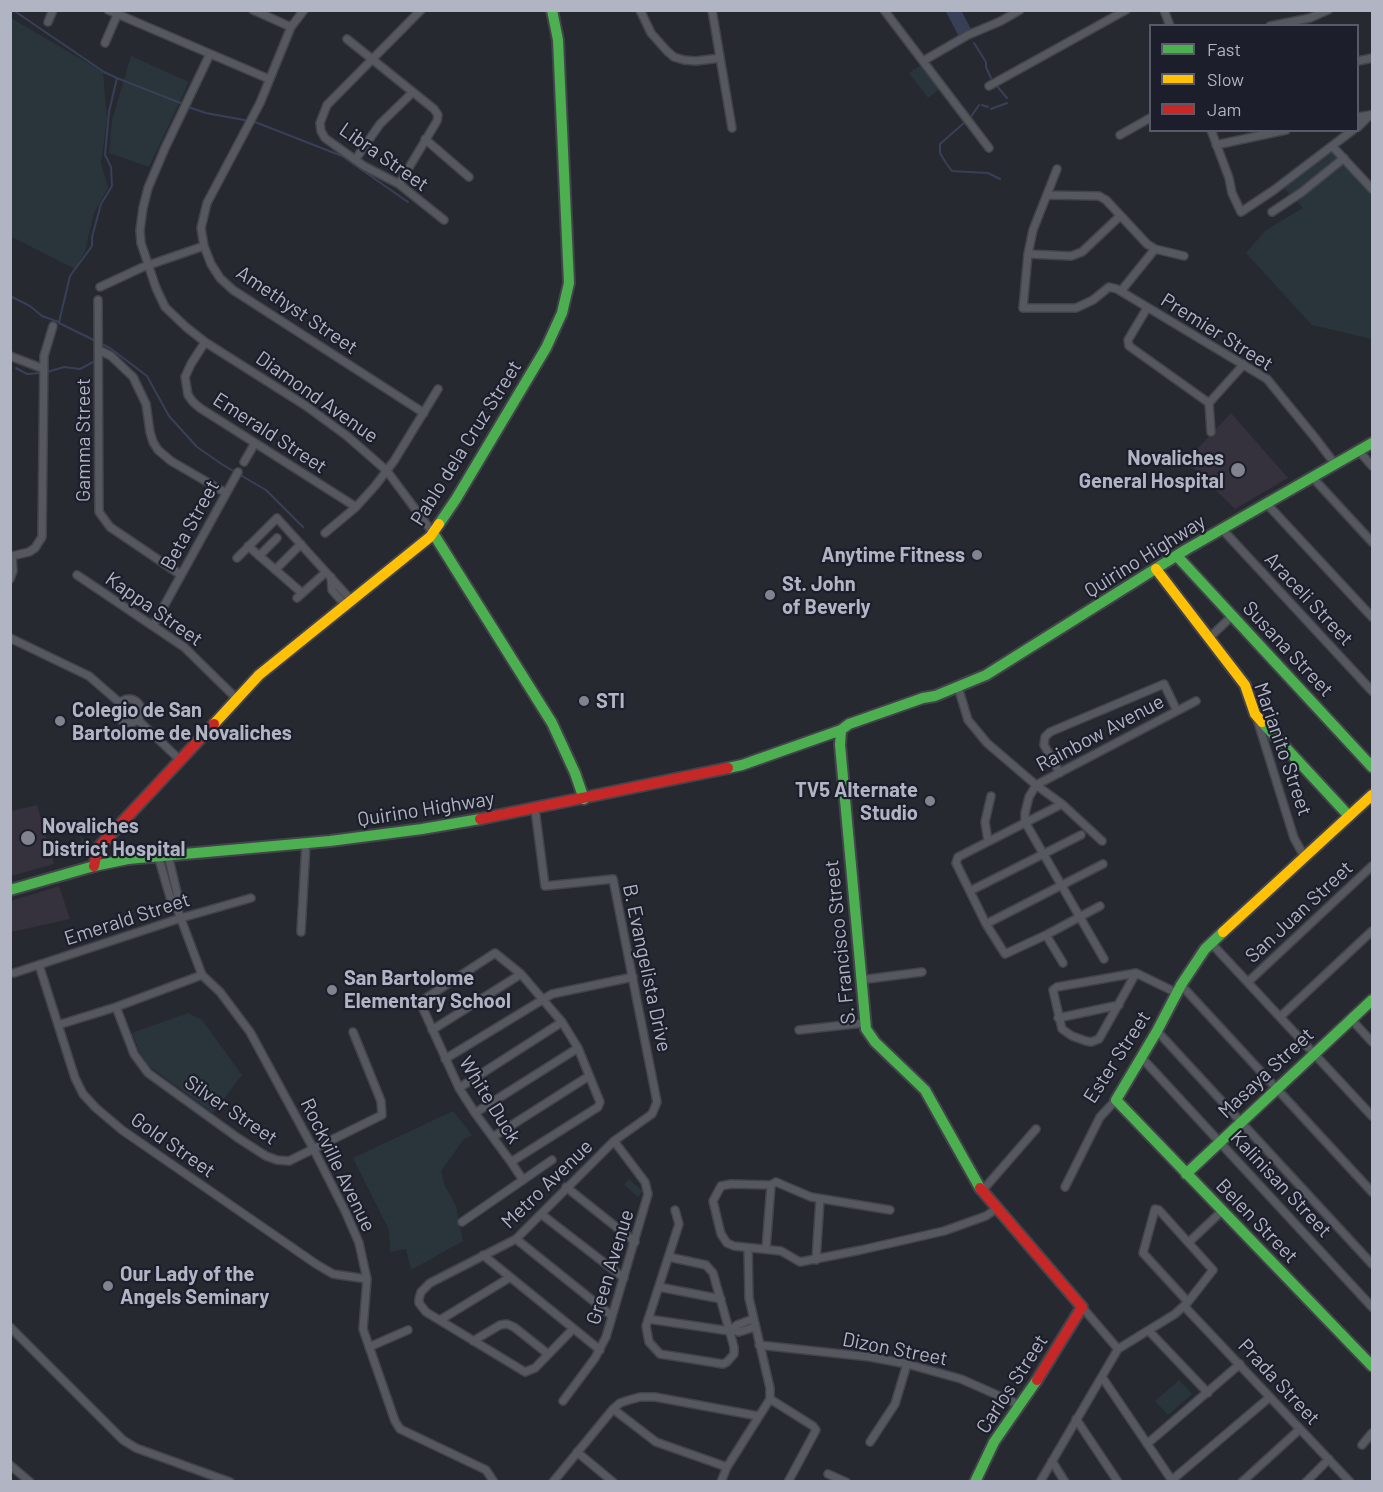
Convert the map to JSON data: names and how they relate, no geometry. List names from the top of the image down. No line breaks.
{"streets":{"street":["Libra Street","Amethyst Street","Premier Street","Diamond Avenue","Emerald Street","Gamma Street","Pablo dela Cruz Street","Beta Street","Quirino Highway","Araceli Street","Kappa Street","Susana Street","Rainbow Avenue","Marianito Street","San Juan Street","S. Francisco Street","B. Evangelista Drive","Ester Street","Masaya Street","White Duck","Silver Street","Gold Street","Rockville Avenue","Metro Avenue","Kalinisan Street","Belen Street","Green Avenue","Dizon Street","Prada Street","Carlos Street"]},"crossings":[["Premier Street","Quirino Highway"],["Diamond Avenue","Emerald Street"],["Diamond Avenue","Pablo dela Cruz Street"],["Diamond Avenue","Quirino Highway"],["Emerald Street","Gold Street"],["Emerald Street","Rockville Avenue"],["Gamma Street","Beta Street"],["Pablo dela Cruz Street","Quirino Highway"],["Pablo dela Cruz Street","Kappa Street"],["Beta Street","Kappa Street"],["Quirino Highway","Araceli Street"],["Quirino Highway","Susana Street"],["Quirino Highway","Marianito Street"],["Quirino Highway","S. Francisco Street"],["Quirino Highway","B. Evangelista Drive"],["Quirino Highway","Rockville Avenue"],["Marianito Street","Ester Street"],["S. Francisco Street","Carlos Street"],["B. Evangelista Drive","Metro Avenue"],["Ester Street","Kalinisan Street"],["Ester Street","Belen Street"],["Masaya Street","Kalinisan Street"],["Masaya Street","Belen Street"],["Silver Street","Rockville Avenue"],["Gold Street","Rockville Avenue"],["Metro Avenue","Green Avenue"],["Dizon Street","Carlos Street"]],"places":["Novaliches General Hospital","Anytime Fitness","St. John of Beverly","STI","Colegio de San Bartolome de Novaliches","TV5 Alternate Studio","Novaliches District Hospital","San Bartolome Elementary School","Our Lady of the Angels Seminary"],"legend":["Fast","Slow","Jam"]}
